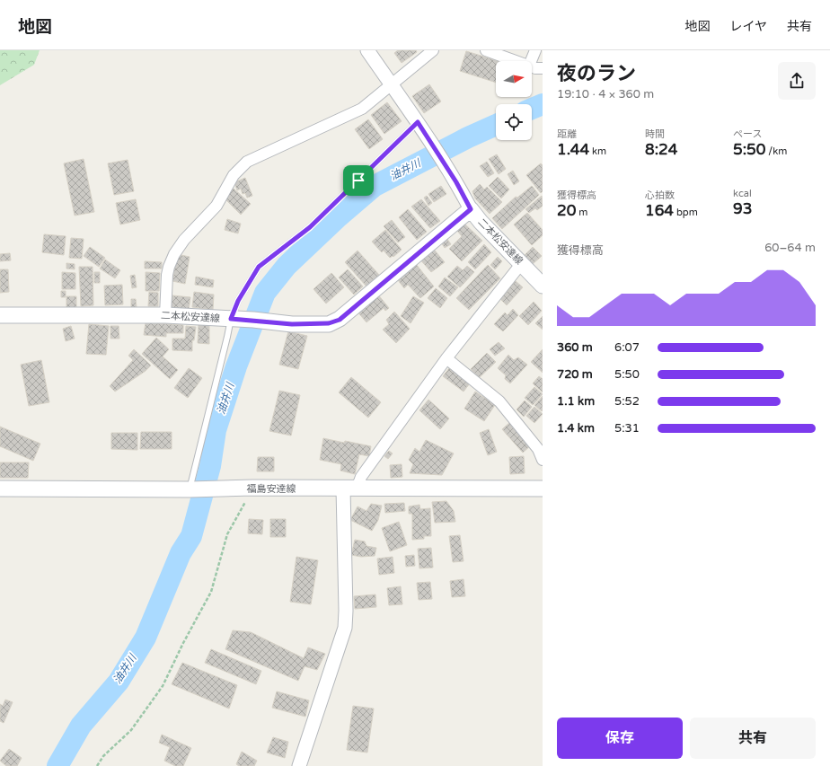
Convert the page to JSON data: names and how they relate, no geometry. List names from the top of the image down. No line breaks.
{"streets":{"main road":["二本松安達線","福島安達線"]},"water":["油井川"],"north":"right","page":{"header":"地図","nav":["地図","レイヤ","共有"],"heading":["夜のラン","19:10 · 4 × 360 m"],"stats":[["距離","1.44 km"],["時間","8:24"],["ペース","5:50 /km"],["獲得標高","20 m"],["心拍数","164 bpm"],["kcal","93"]],"chart":["獲得標高","60–64 m"],"list":[{"name":"360 m","note":"6:07"},{"name":"720 m","note":"5:50"},{"name":"1.1 km","note":"5:52"},{"name":"1.4 km","note":"5:31"}],"buttons":["保存","共有"]}}
